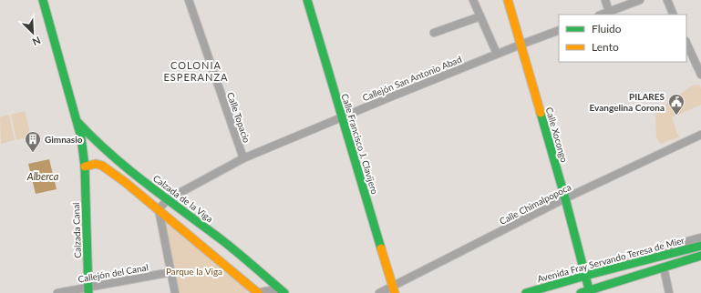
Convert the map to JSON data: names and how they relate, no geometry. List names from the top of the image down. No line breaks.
{"streets":{"street":["Callejón San Antonio Abad","Calle Topacio","Calle Xocongo","Calle Francisco J. Clavijero","Calzada de la Viga","Calle Chimalpopoca","Calzada Canal","Avenida Fray Servando Teresa de Mier","Callejón del Canal"]},"crossings":[["Callejón San Antonio Abad","Calle Topacio"],["Callejón San Antonio Abad","Calle Xocongo"],["Callejón San Antonio Abad","Calle Francisco J. Clavijero"],["Callejón San Antonio Abad","Calzada de la Viga"],["Calle Xocongo","Calle Chimalpopoca"],["Calle Xocongo","Avenida Fray Servando Teresa de Mier"],["Calle Francisco J. Clavijero","Calle Chimalpopoca"],["Calzada de la Viga","Calzada Canal"],["Calzada Canal","Callejón del Canal"]],"districts":["COLONIA ESPERANZA"],"water":["Alberca"],"parks":["Parque la Viga"],"places":{"public building":["PILARES Evangelina Corona"],"building":["Gimnasio"]},"legend":["Fluido","Lento"],"north":"bottom right"}
